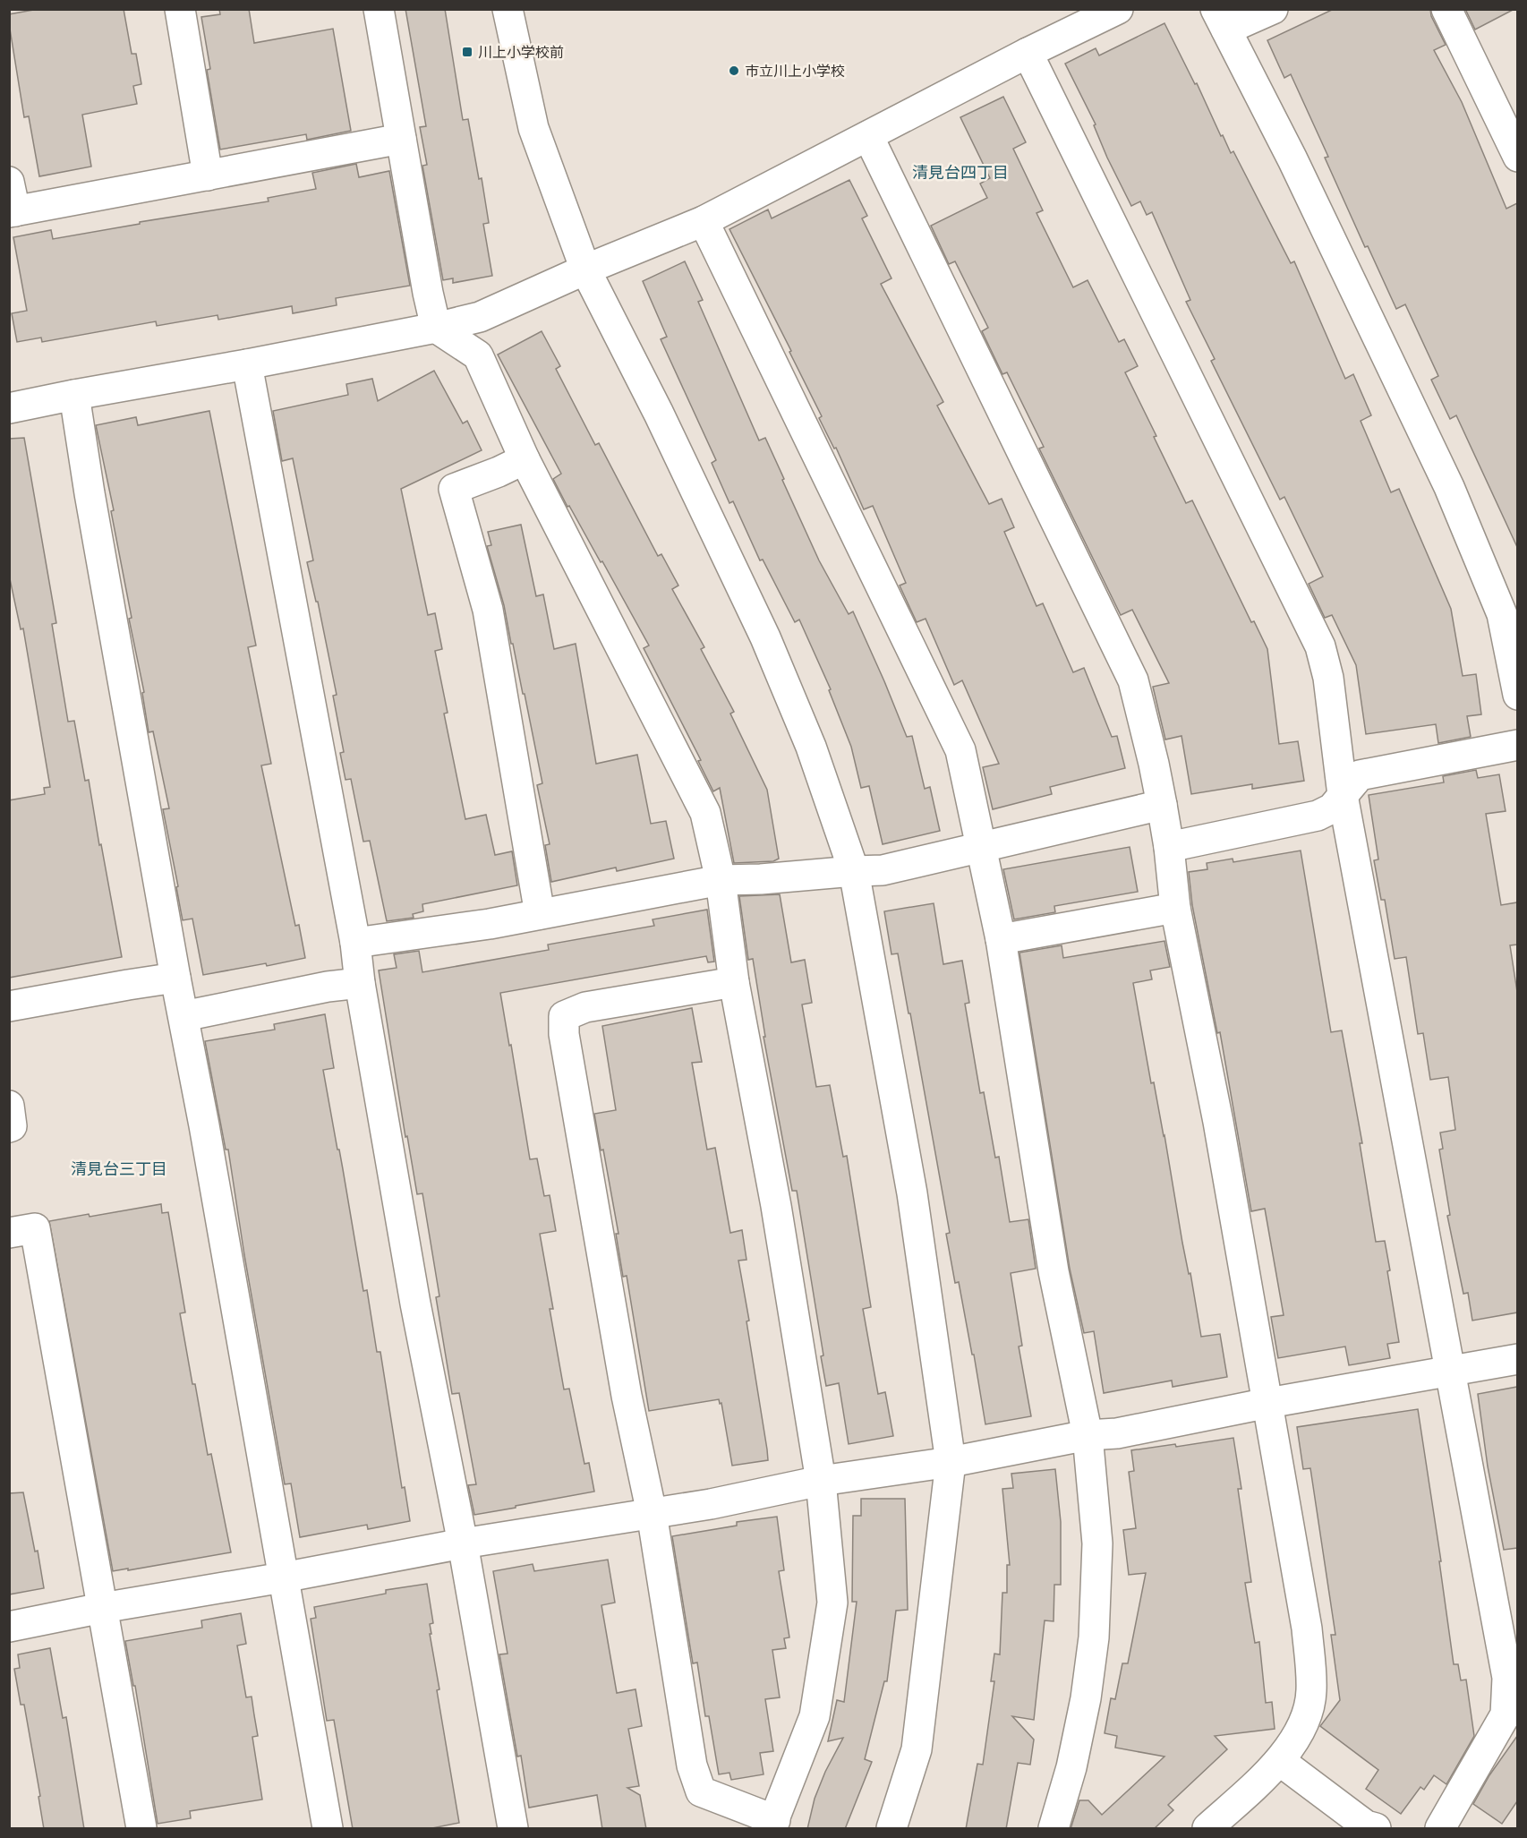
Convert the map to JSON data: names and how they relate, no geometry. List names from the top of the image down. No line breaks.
{"districts":["清見台四丁目","清見台三丁目"],"places":{"transit":["川上小学校前"],"other":["市立川上小学校"]}}
